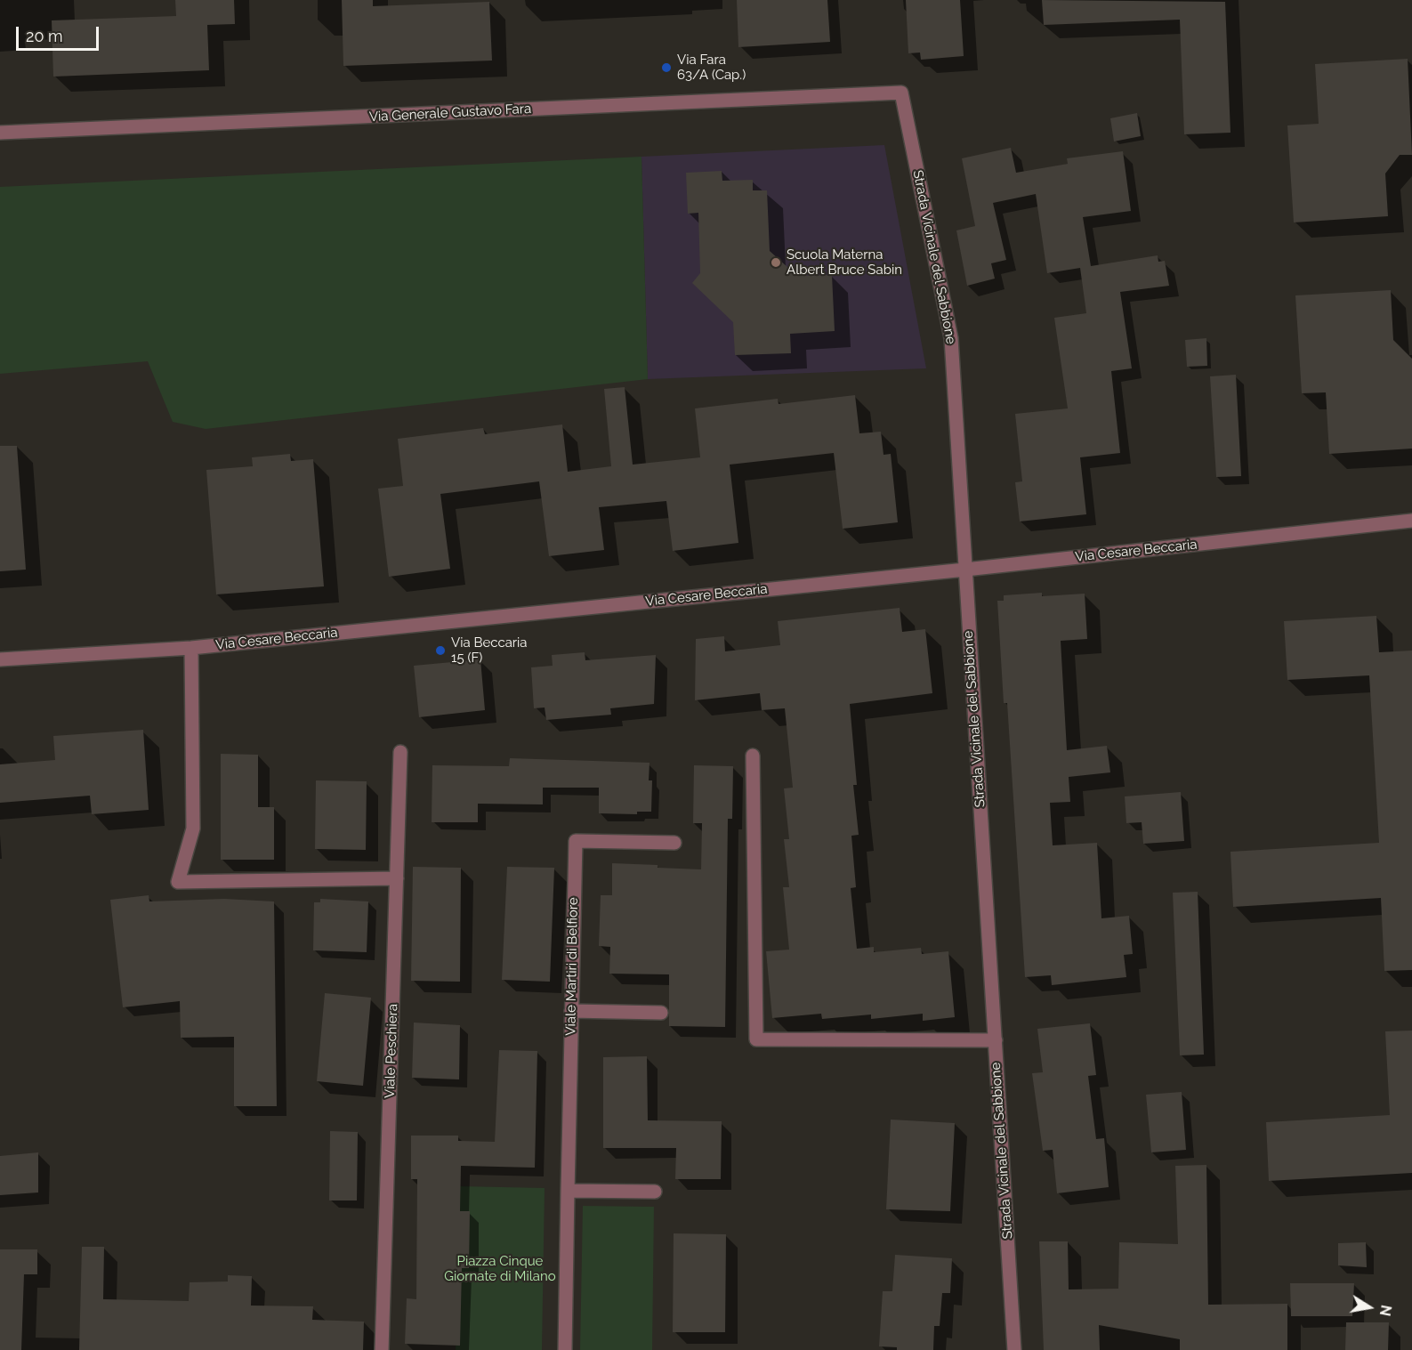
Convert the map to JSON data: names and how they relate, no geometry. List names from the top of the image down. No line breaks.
{"streets":{"street":["Via Generale Gustavo Fara","Strada Vicinale del Sabbione","Via Cesare Beccaria","Viale Martiri di Belfiore","Viale Peschiera"]},"crossings":[["Via Generale Gustavo Fara","Strada Vicinale del Sabbione"],["Strada Vicinale del Sabbione","Via Cesare Beccaria"]],"parks":["Piazza Cinque Giornate di Milano"],"places":["Via Fara 63/A (Cap.)","Scuola Materna Albert Bruce Sabin","Via Beccaria 15 (F)"],"scale_bar":"20 m","north":"right"}
